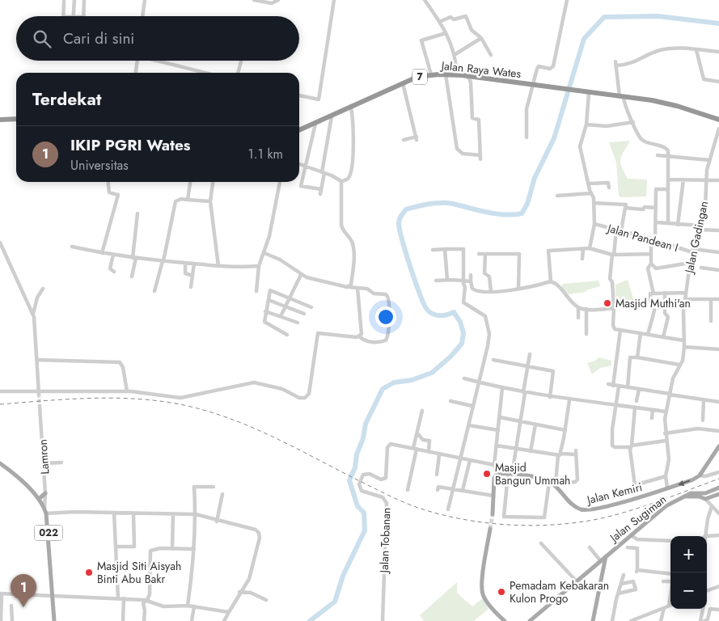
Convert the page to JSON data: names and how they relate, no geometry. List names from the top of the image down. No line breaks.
{"streets":{"highway":["Jalan Raya Wates","7"],"main road":["Jalan Kemiri","Jalan Sugiman","022"],"street":["Jalan Gadingan","Jalan Pandean I","Lamron","Jalan Tobanan"]},"crossings":[["Jalan Raya Wates","7"],["Jalan Gadingan","Jalan Pandean I"],["Lamron","022"]],"places":["Masjid Muthi'an","Masjid Bangun Ummah","Masjid Siti Aisyah Binti Abu Bakr","Pemadam Kebakaran Kulon Progo"],"page":{"search":"Cari di sini","heading":"Terdekat","list":[{"mark":"1","name":"IKIP PGRI Wates","note":"Universitas","value":"1.1 km"}],"map_buttons":["+","−"],"pins":"1"}}
